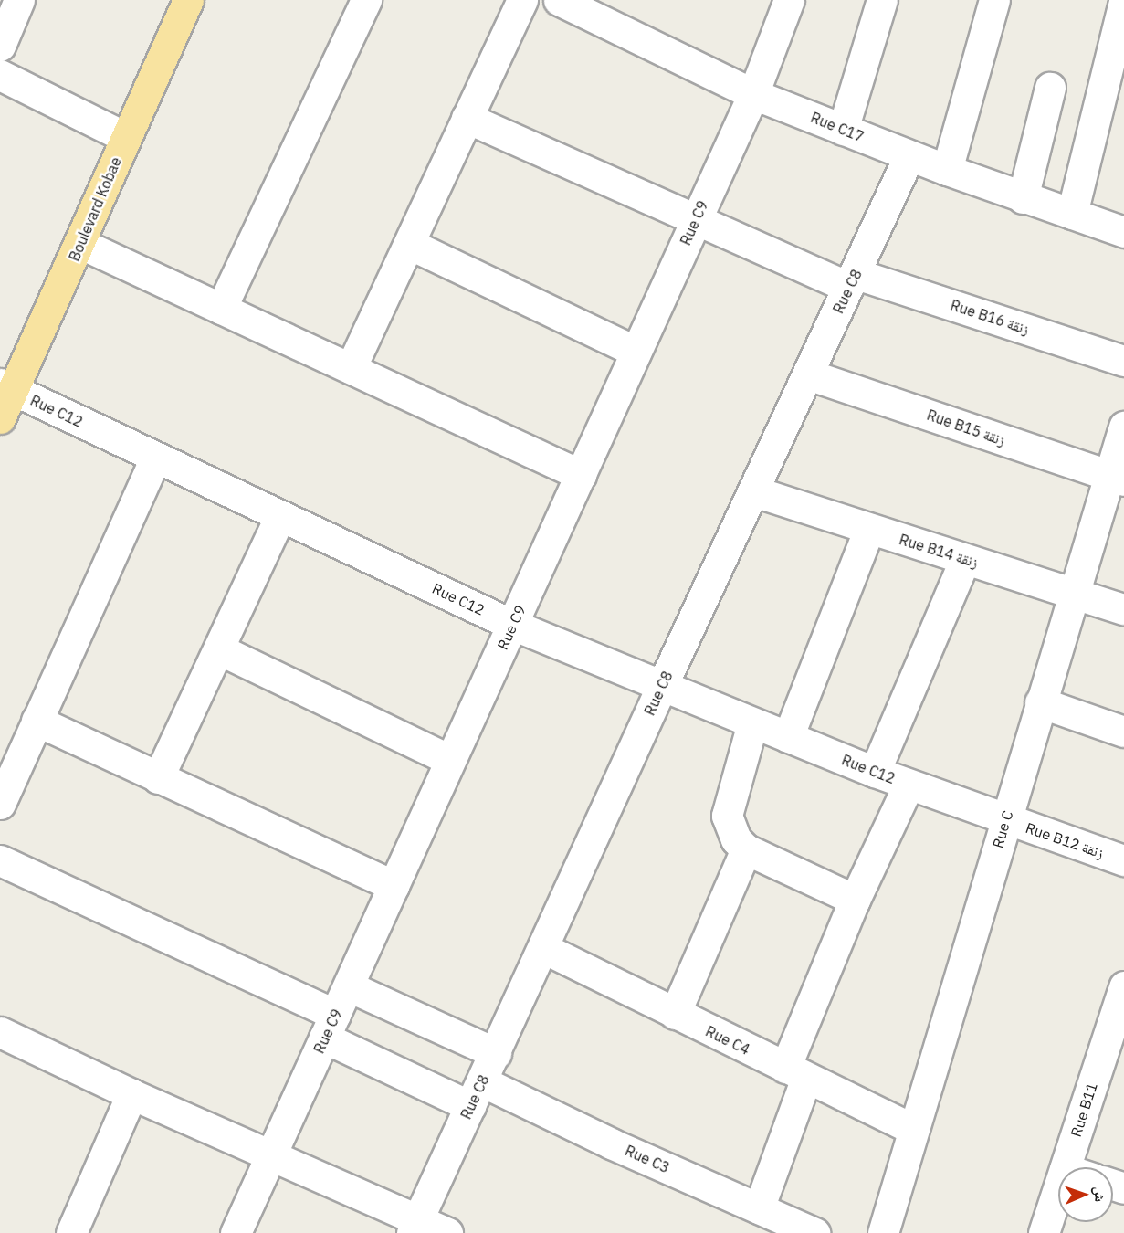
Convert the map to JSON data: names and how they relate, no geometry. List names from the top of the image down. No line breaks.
{"streets":{"main road":["Boulevard Kobae"],"street":["Rue C17","Rue C9","Rue C8","Rue B16 زنقة","Rue C12","Rue B15 زنقة","Rue B14 زنقة","Rue C","Rue B12 زنقة","Rue C4","Rue B11","Rue C3"]},"crossings":[["Rue C17","Rue C9"],["Rue C17","Rue C8"],["Boulevard Kobae","Rue C12"],["Rue C9","Rue B16 زنقة"],["Rue C9","Rue C12"],["Rue C9","Rue C3"],["Rue C8","Rue B16 زنقة"],["Rue C8","Rue C12"],["Rue C8","Rue B15 زنقة"],["Rue C8","Rue B14 زنقة"],["Rue C8","Rue C4"],["Rue C8","Rue C3"],["Rue C12","Rue C"],["Rue C12","Rue B12 زنقة"],["Rue B15 زنقة","Rue C"],["Rue B14 زنقة","Rue C"],["Rue C","Rue B12 زنقة"],["Rue C","Rue C4"]],"north":"right"}
